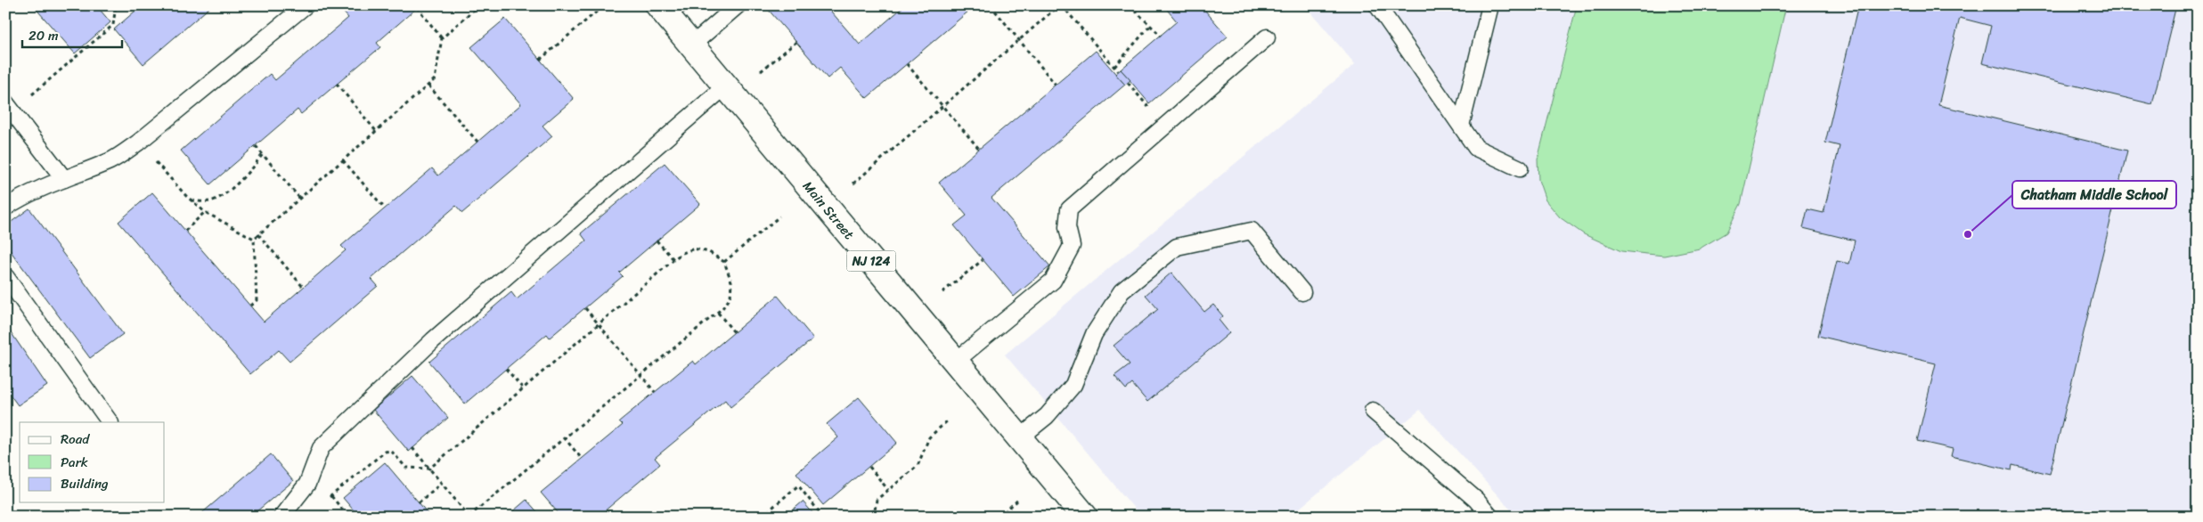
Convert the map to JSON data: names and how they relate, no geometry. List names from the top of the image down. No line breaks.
{"streets":{"main road":["Main Street","NJ 124"]},"places":["Chatham Middle School"],"legend":["Road","Park","Building"],"scale_bar":"20 m"}
